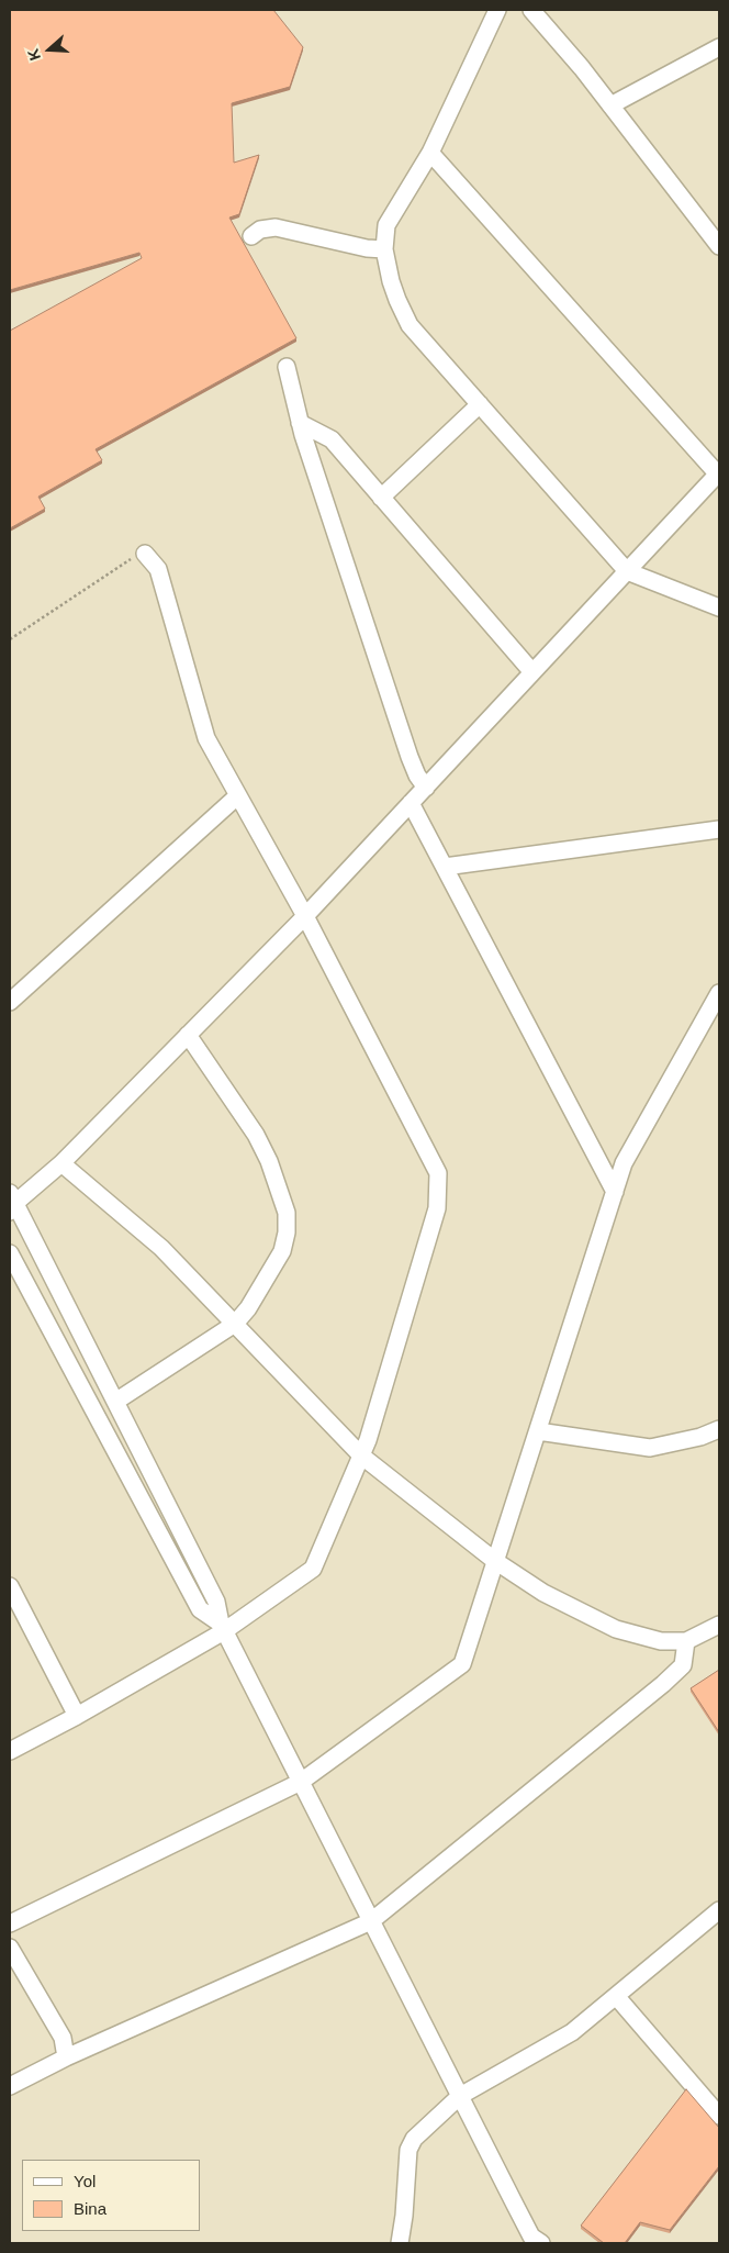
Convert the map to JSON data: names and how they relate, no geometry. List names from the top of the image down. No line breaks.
{"legend":["Yol","Bina"],"north":"left"}
